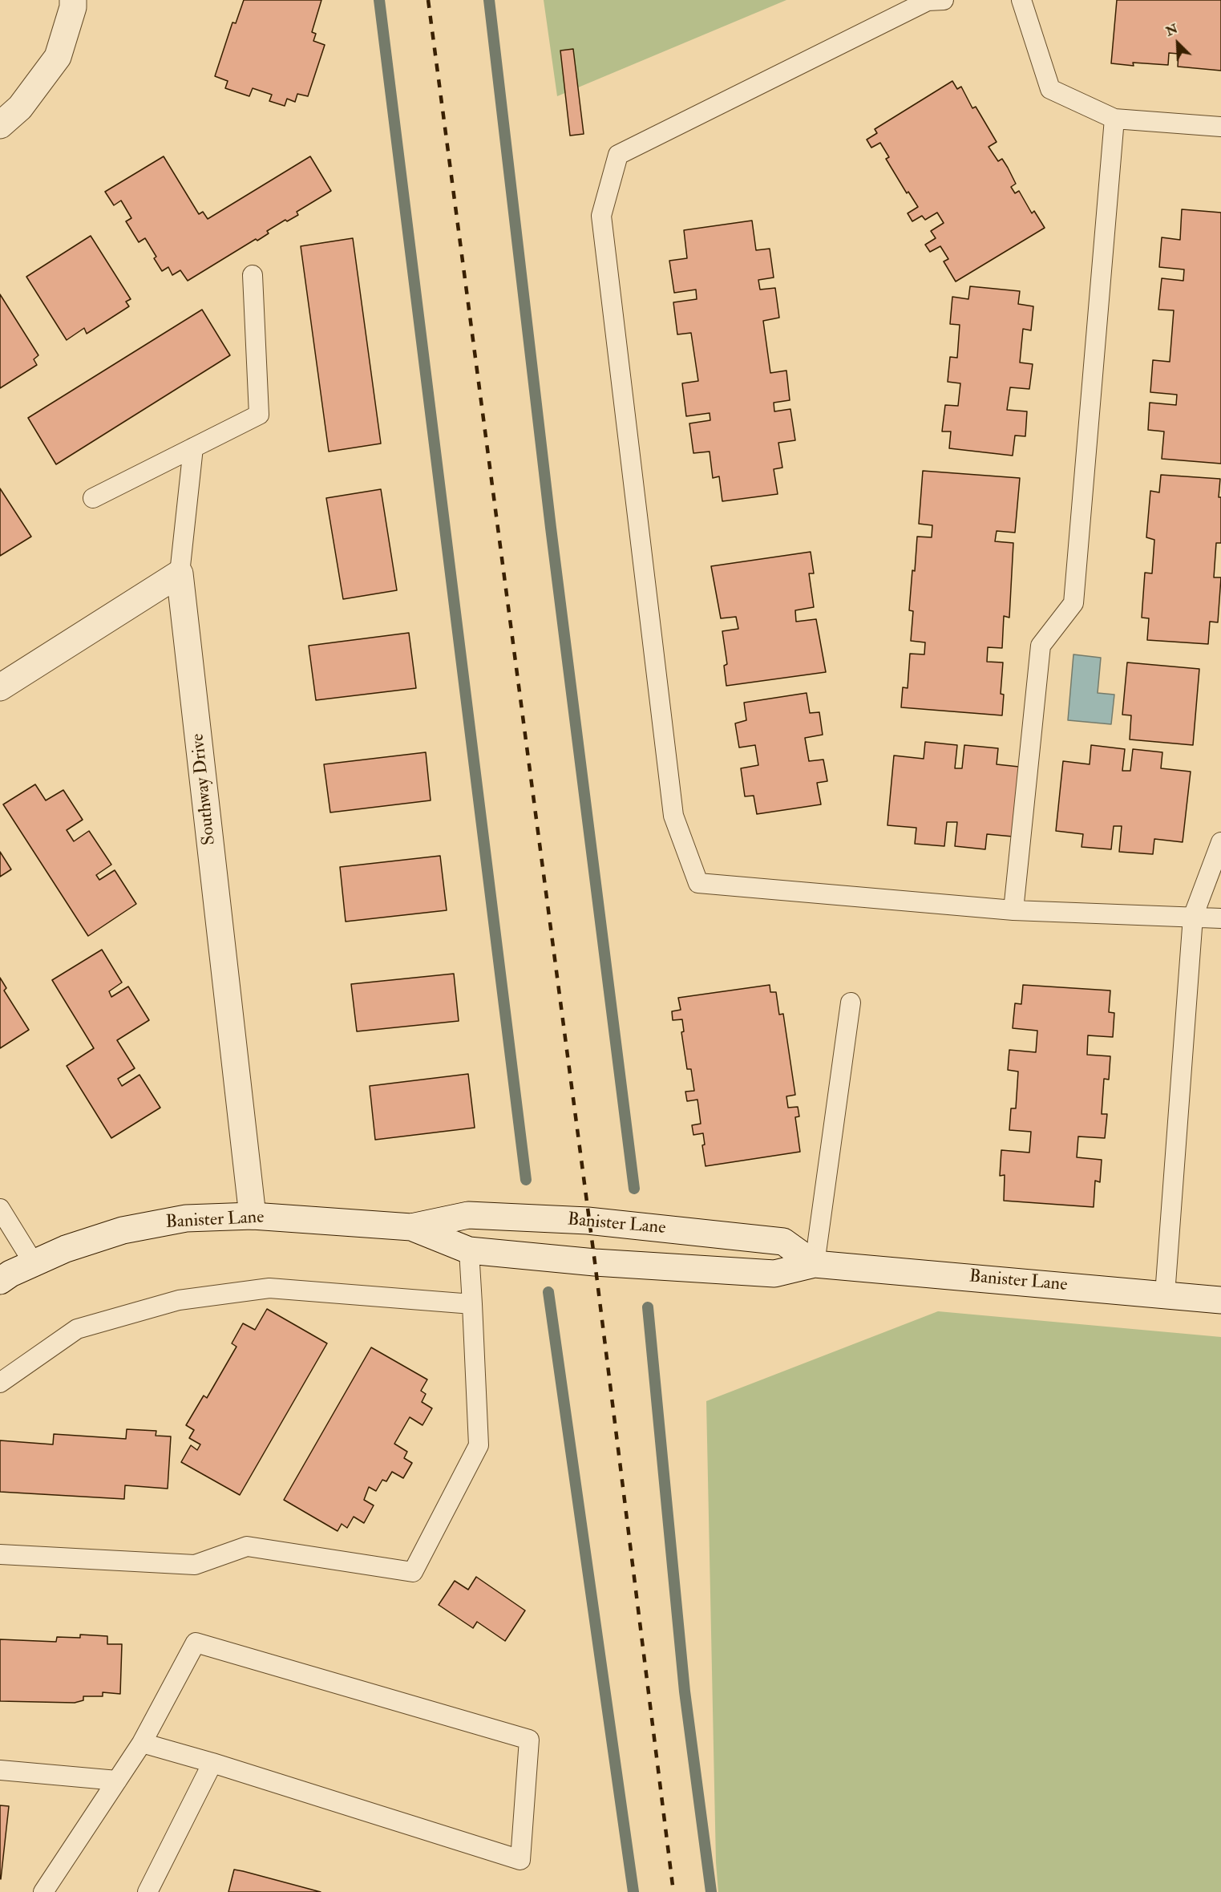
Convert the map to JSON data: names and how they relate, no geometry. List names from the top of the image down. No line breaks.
{"streets":{"street":["Southway Drive","Banister Lane"]},"crossings":[["Southway Drive","Banister Lane"]],"north":"top left"}
